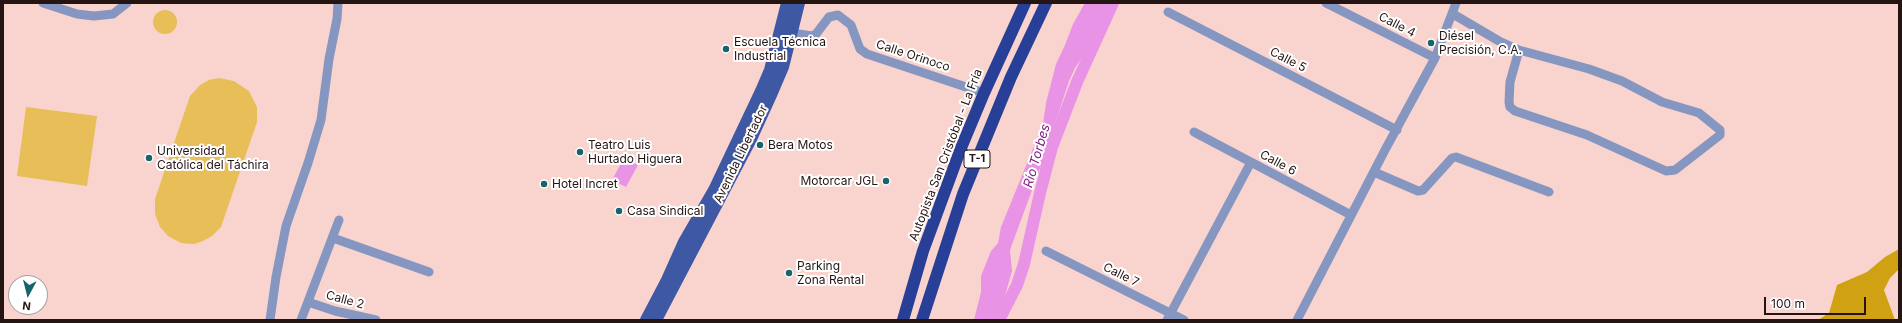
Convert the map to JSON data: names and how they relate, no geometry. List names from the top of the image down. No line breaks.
{"streets":{"highway":["Autopista San Cristóbal - La Fría","T-1"],"main road":["Avenida Libertador"],"street":["Calle 4","Calle Orinoco","Calle 5","Calle 6","Calle 7","Calle 2"]},"crossings":[["Calle Orinoco","Avenida Libertador"],["Calle Orinoco","Autopista San Cristóbal - La Fría"]],"water":["Río Torbes"],"places":["Diésel Precisión, C.A.","Escuela Técnica Industrial","Bera Motos","Teatro Luis Hurtado Higuera","Universidad Católica del Táchira","Motorcar JGL","Hotel Incret","Casa Sindical","Parking Zona Rental"],"scale_bar":"100 m","north":"bottom"}
